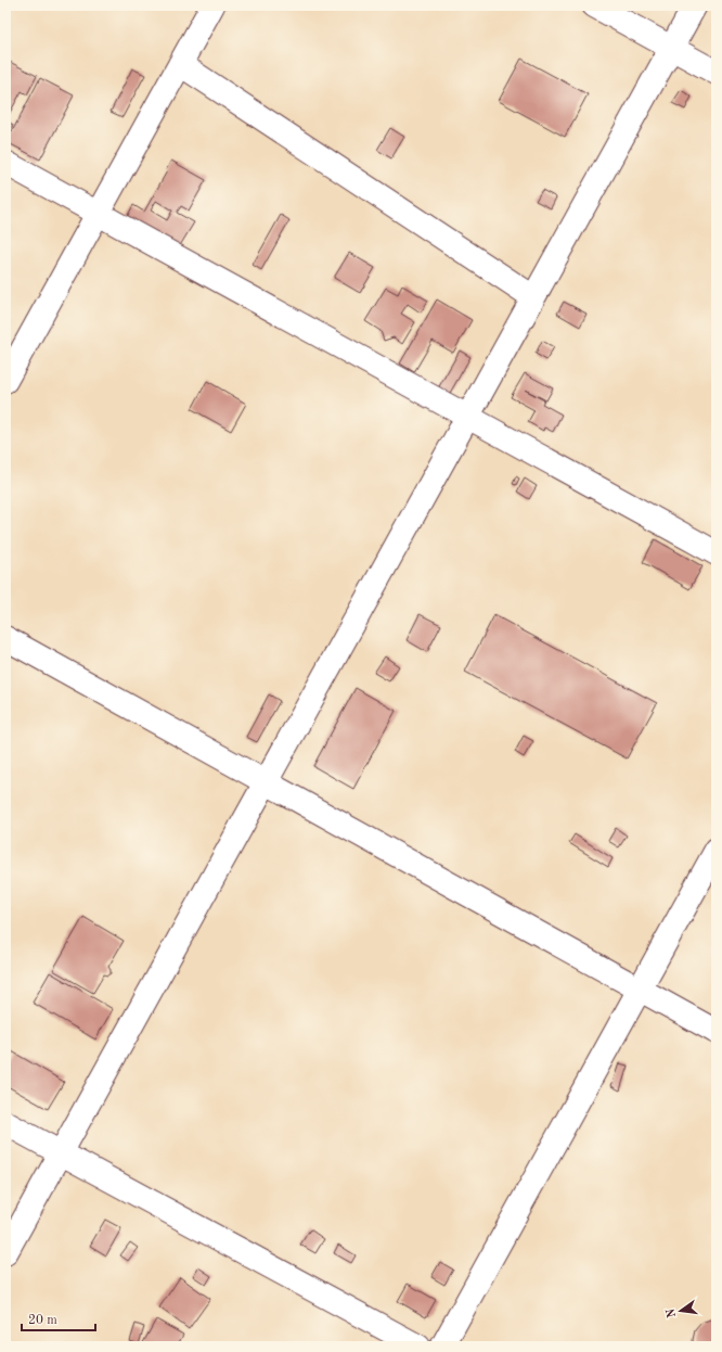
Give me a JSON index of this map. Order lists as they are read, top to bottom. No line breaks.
{"scale_bar":"20 m","north":"left"}
